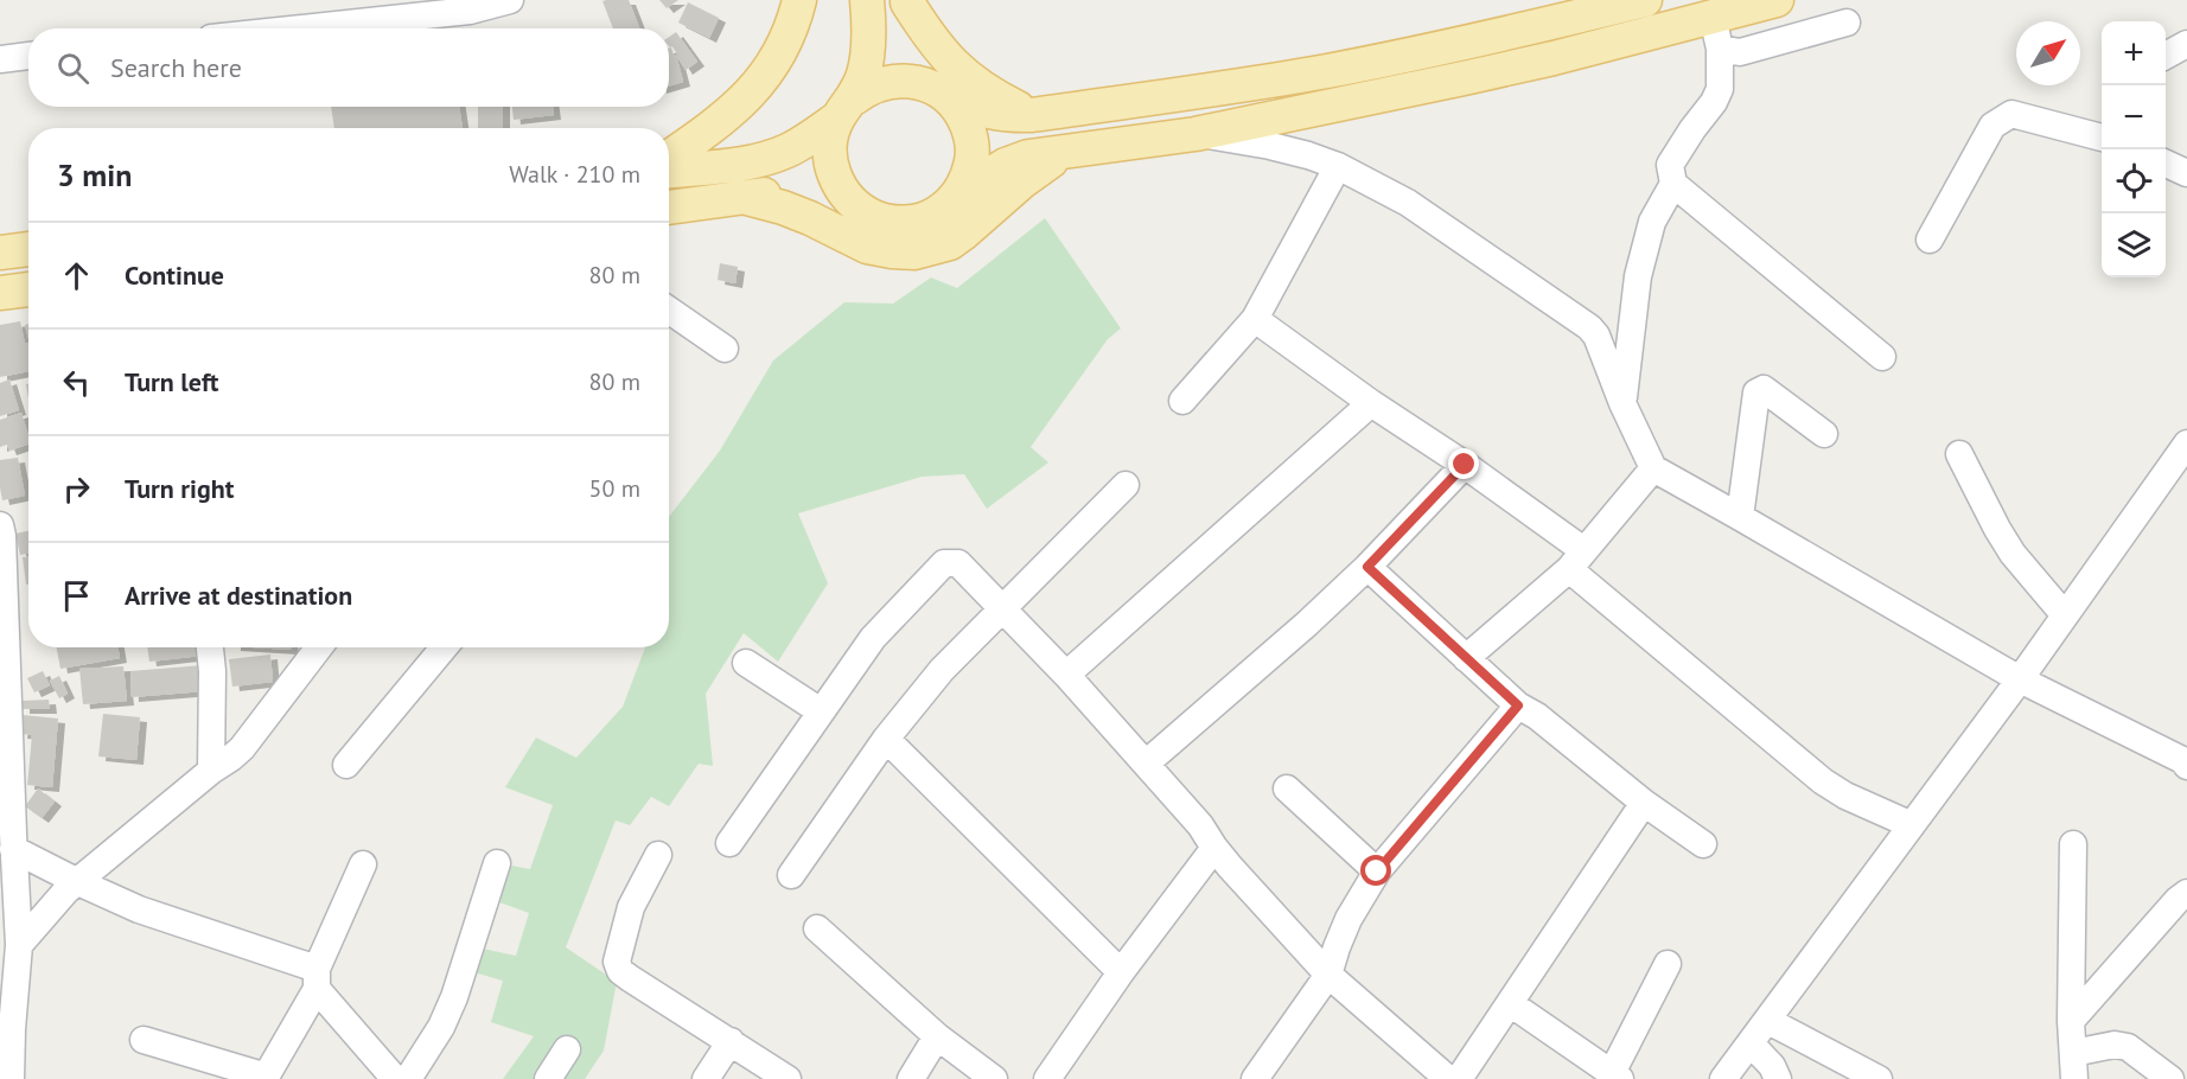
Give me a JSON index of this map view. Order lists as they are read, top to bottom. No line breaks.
{"north":"top right","page":{"map_buttons":["+","−"],"search":"Search here","heading":["3 min","Walk · 210 m"],"list":[["Continue","80 m"],["Turn left","80 m"],["Turn right","50 m"],"Arrive at destination"]}}
